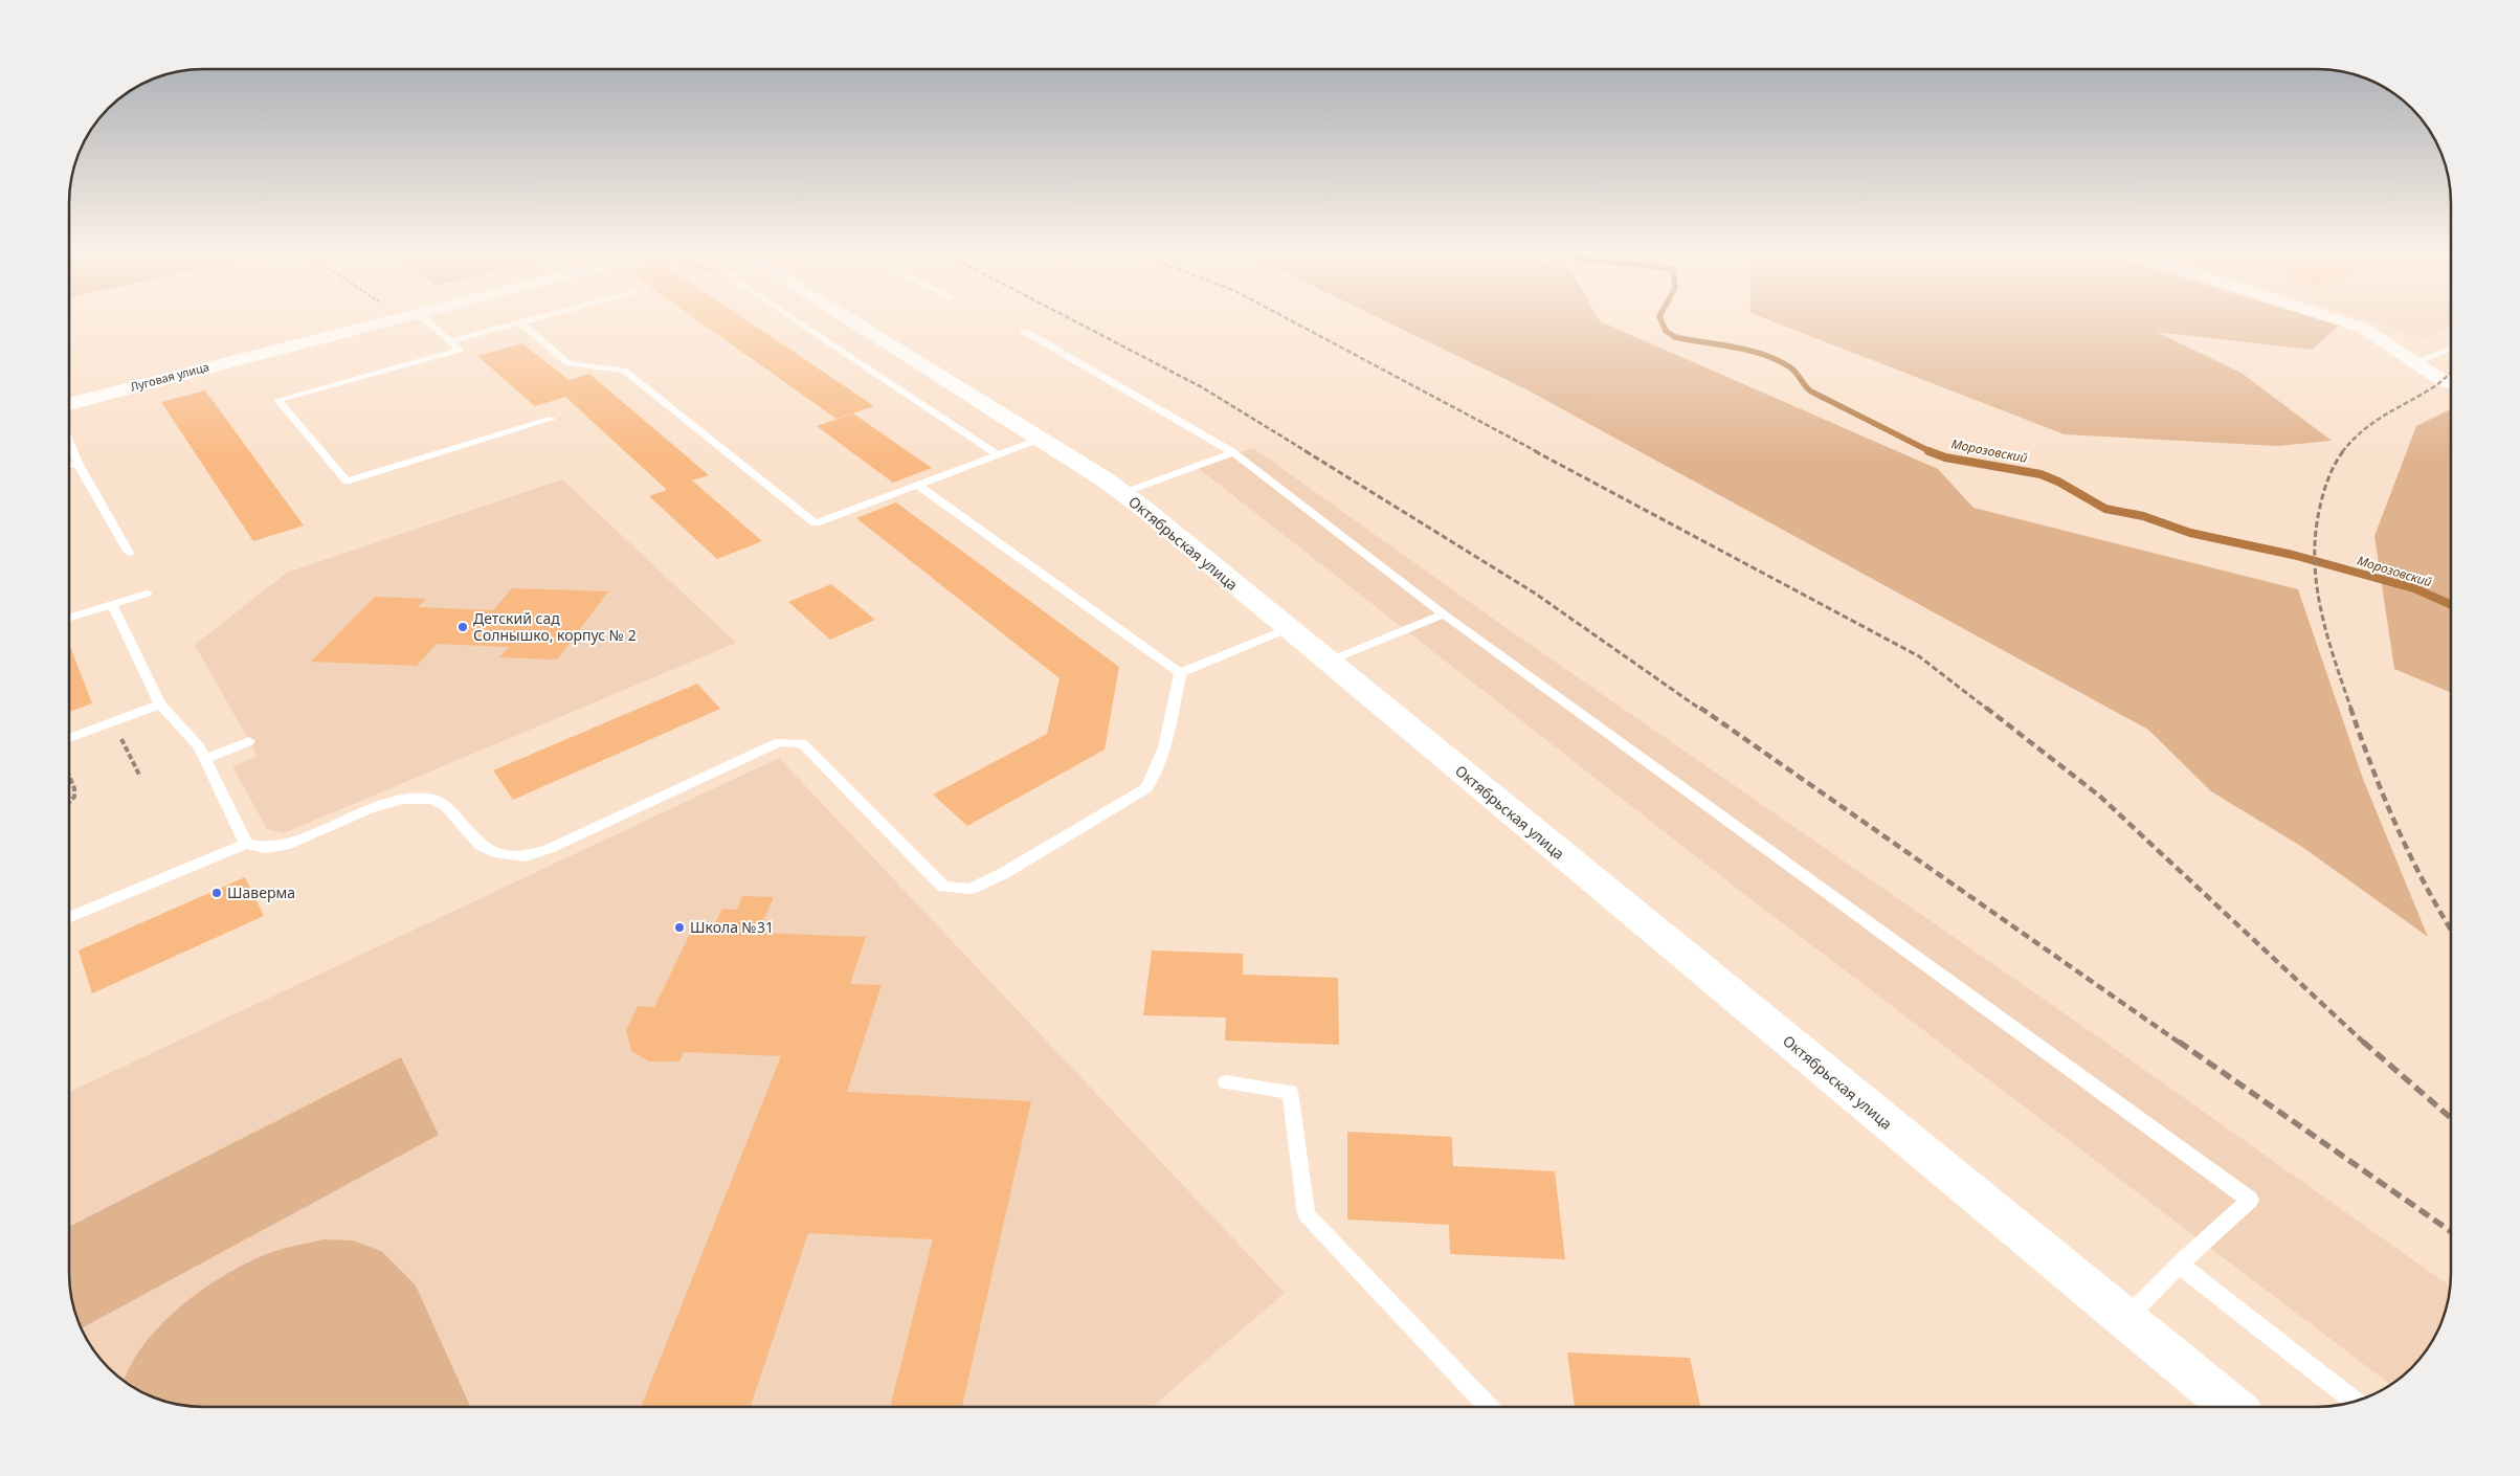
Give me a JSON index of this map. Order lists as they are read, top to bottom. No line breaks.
{"streets":{"main road":["Луговая улица","Октябрьская улица"]},"water":["Морозовский"],"places":["Детский сад Солнышко, корпус № 2","Шаверма","Школа №31"]}
